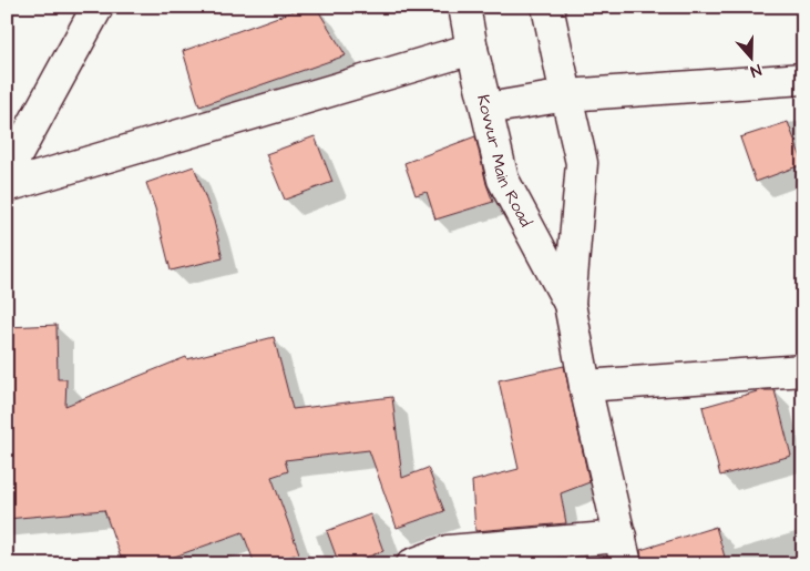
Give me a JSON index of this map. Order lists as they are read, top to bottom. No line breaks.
{"streets":{"street":["Kovvur Main Road"]},"north":"bottom"}
